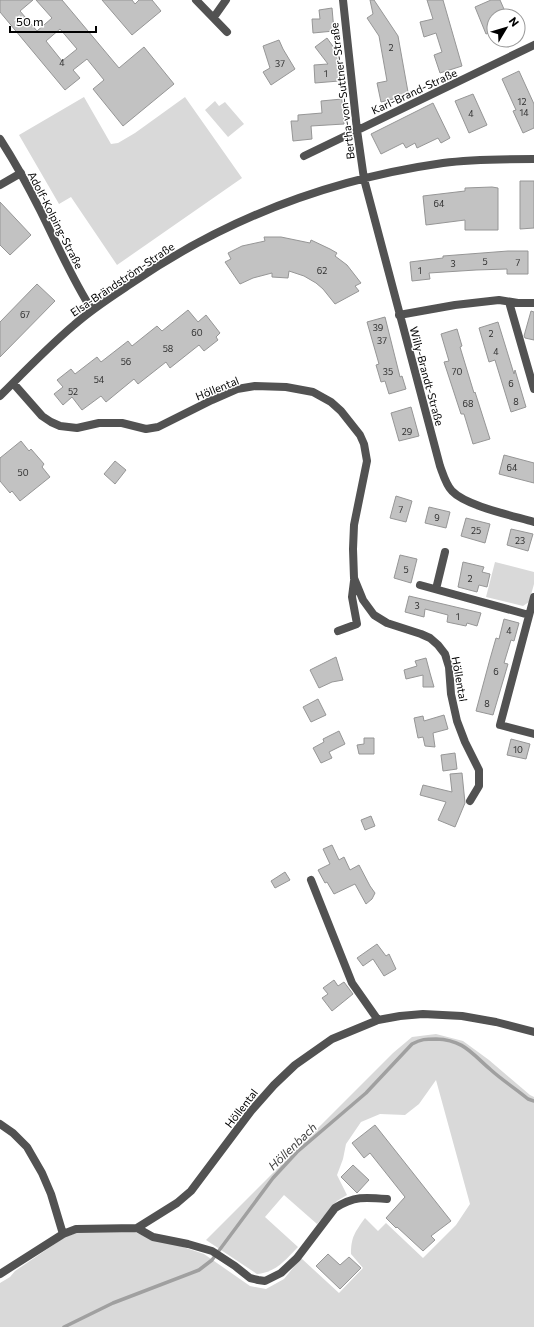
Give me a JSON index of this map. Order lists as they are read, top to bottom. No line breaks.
{"streets":{"street":["Bertha-von-Suttner-Straße","Karl-Brand-Straße","Adolf-Kolping-Straße","Elsa-Brändström-Straße","Willy-Brandt-Straße","Höllental"]},"crossings":[["Bertha-von-Suttner-Straße","Karl-Brand-Straße"],["Bertha-von-Suttner-Straße","Elsa-Brändström-Straße"],["Bertha-von-Suttner-Straße","Willy-Brandt-Straße"],["Adolf-Kolping-Straße","Elsa-Brändström-Straße"],["Elsa-Brändström-Straße","Willy-Brandt-Straße"],["Elsa-Brändström-Straße","Höllental"]],"water":["Höllenbach"],"house_numbers":["2","4","37","1","12","14","4","64","5","7","3","62","1","67","39","60","2","37","58","4","56","35","70","54","6","52","8","68","29","64","50","7","9","25","23","5","2","3","1","4","6","8","10"],"scale_bar":"50 m","north":"top right"}
